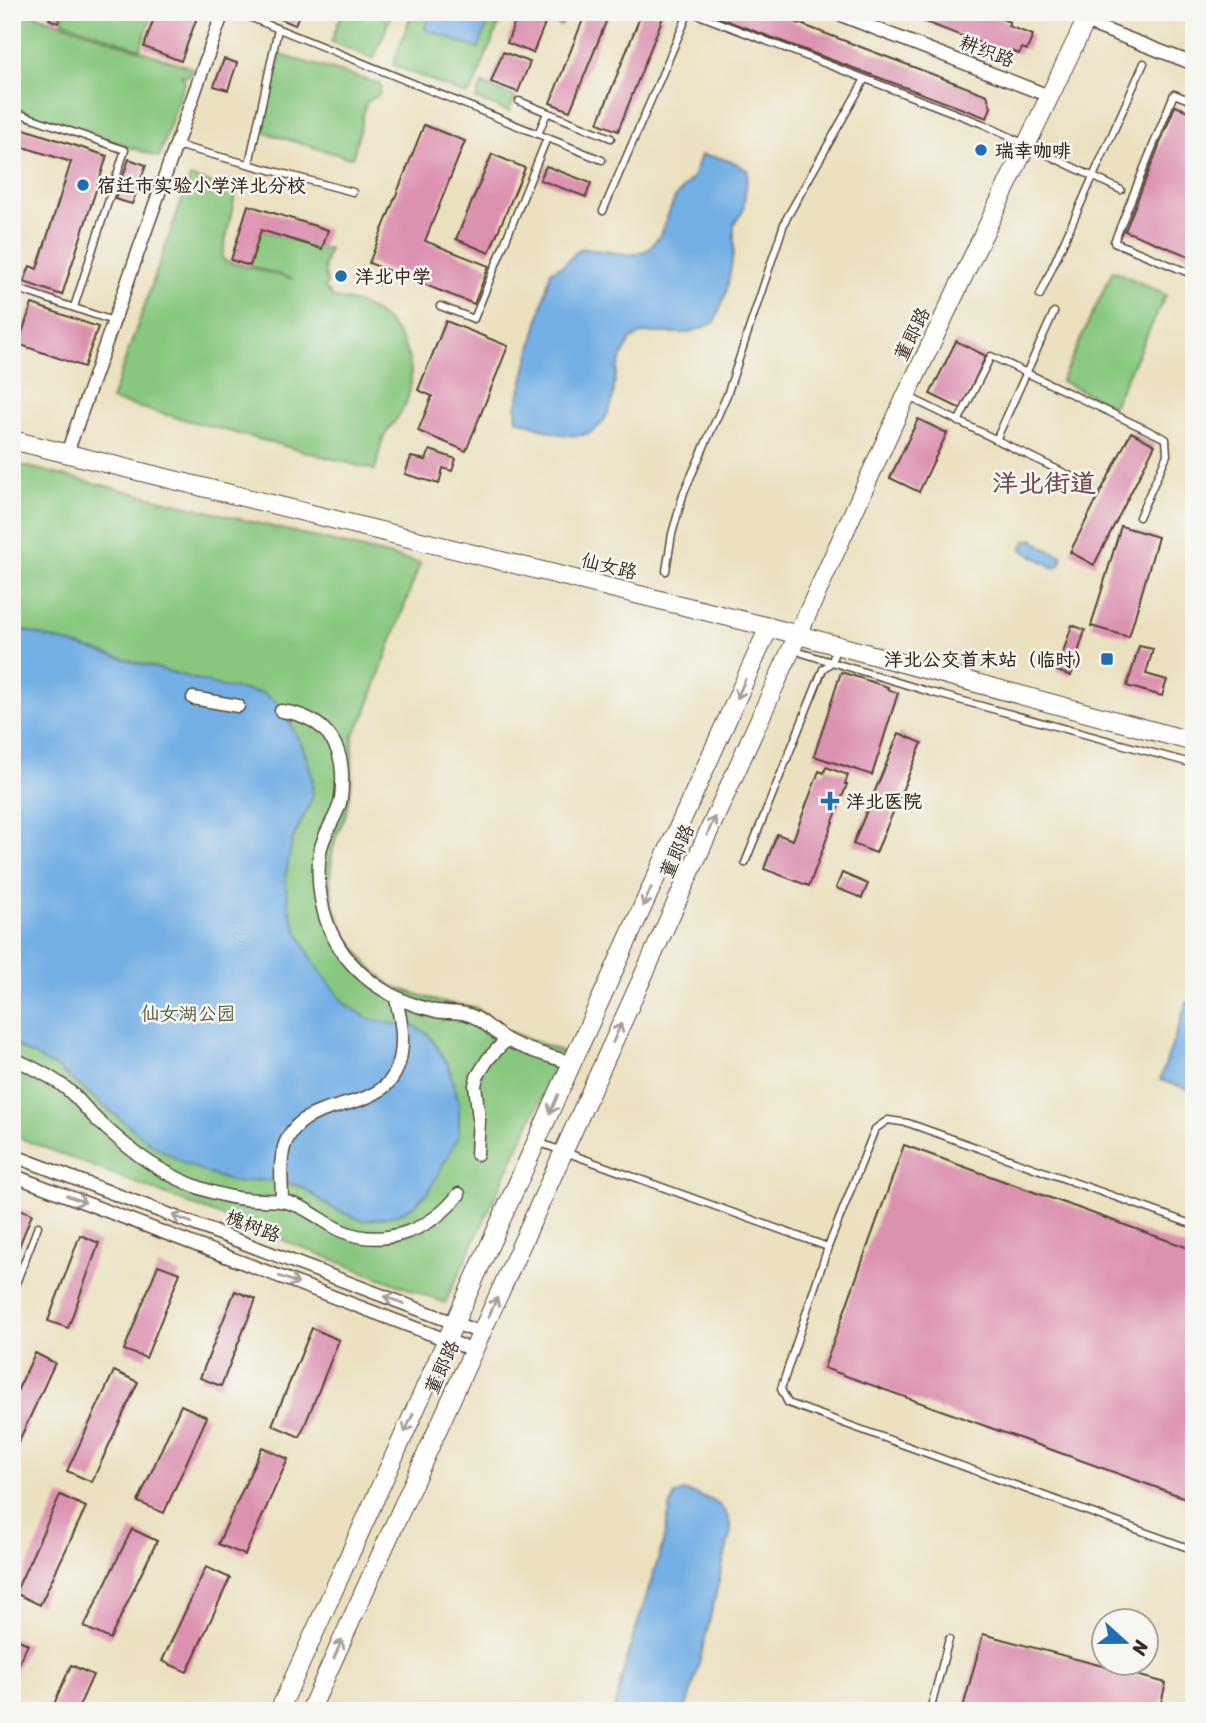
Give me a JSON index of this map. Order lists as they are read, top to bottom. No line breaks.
{"streets":{"street":["耕织路","董郎路","仙女路","槐树路"]},"crossings":[["耕织路","董郎路"],["董郎路","仙女路"],["董郎路","槐树路"]],"districts":["洋北街道"],"parks":["仙女湖公园"],"places":{"other":["瑞幸咖啡","宿迁市实验小学洋北分校","洋北中学"],"transit":["洋北公交首末站（临时）"],"health":["洋北医院"]},"north":"right"}
